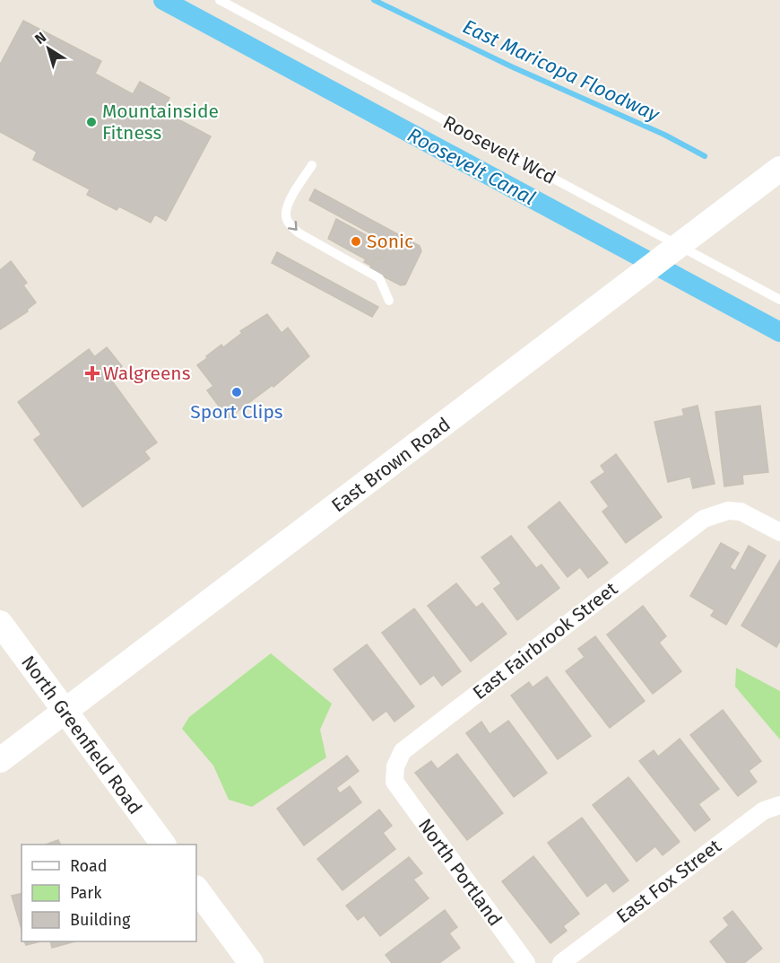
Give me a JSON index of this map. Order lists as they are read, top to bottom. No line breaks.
{"streets":{"main road":["East Brown Road","North Greenfield Road"],"street":["East Fairbrook Street","North Portland","East Fox Street"],"lane":["Roosevelt Wcd"]},"crossings":[["Roosevelt Wcd","East Brown Road"],["East Brown Road","North Greenfield Road"],["East Fairbrook Street","North Portland"]],"water":["East Maricopa Floodway","Roosevelt Canal"],"places":{"other":["Mountainside Fitness","Sonic","Sport Clips"],"health":["Walgreens"]},"legend":["Road","Park","Building"],"north":"top left"}
